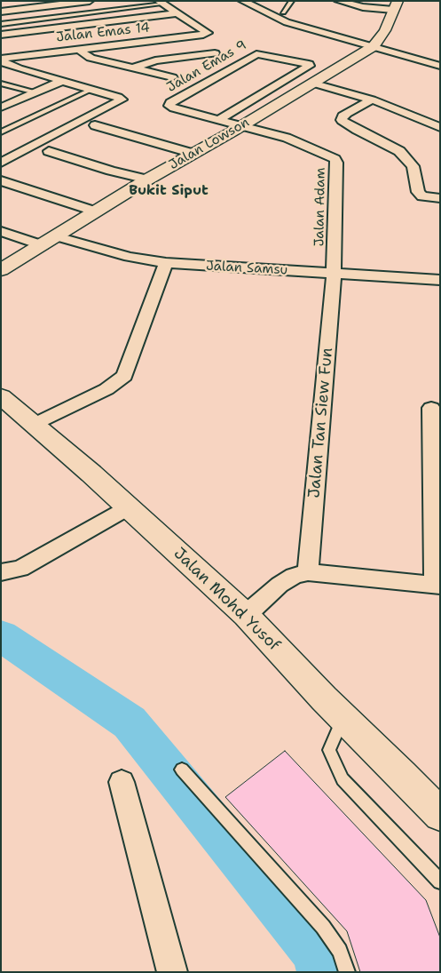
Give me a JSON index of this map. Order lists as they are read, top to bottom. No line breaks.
{"streets":{"street":["Jalan Emas 14","Jalan Emas 9","Jalan Lowson","Jalan Adam","Jalan Samsu","Jalan Tan Siew Fun","Jalan Mohd Yusof"]},"crossings":[["Jalan Emas 9","Jalan Lowson"],["Jalan Emas 9","Jalan Adam"],["Jalan Lowson","Jalan Adam"],["Jalan Lowson","Jalan Samsu"],["Jalan Adam","Jalan Samsu"],["Jalan Adam","Jalan Tan Siew Fun"],["Jalan Samsu","Jalan Tan Siew Fun"]],"districts":["Bukit Siput"]}
